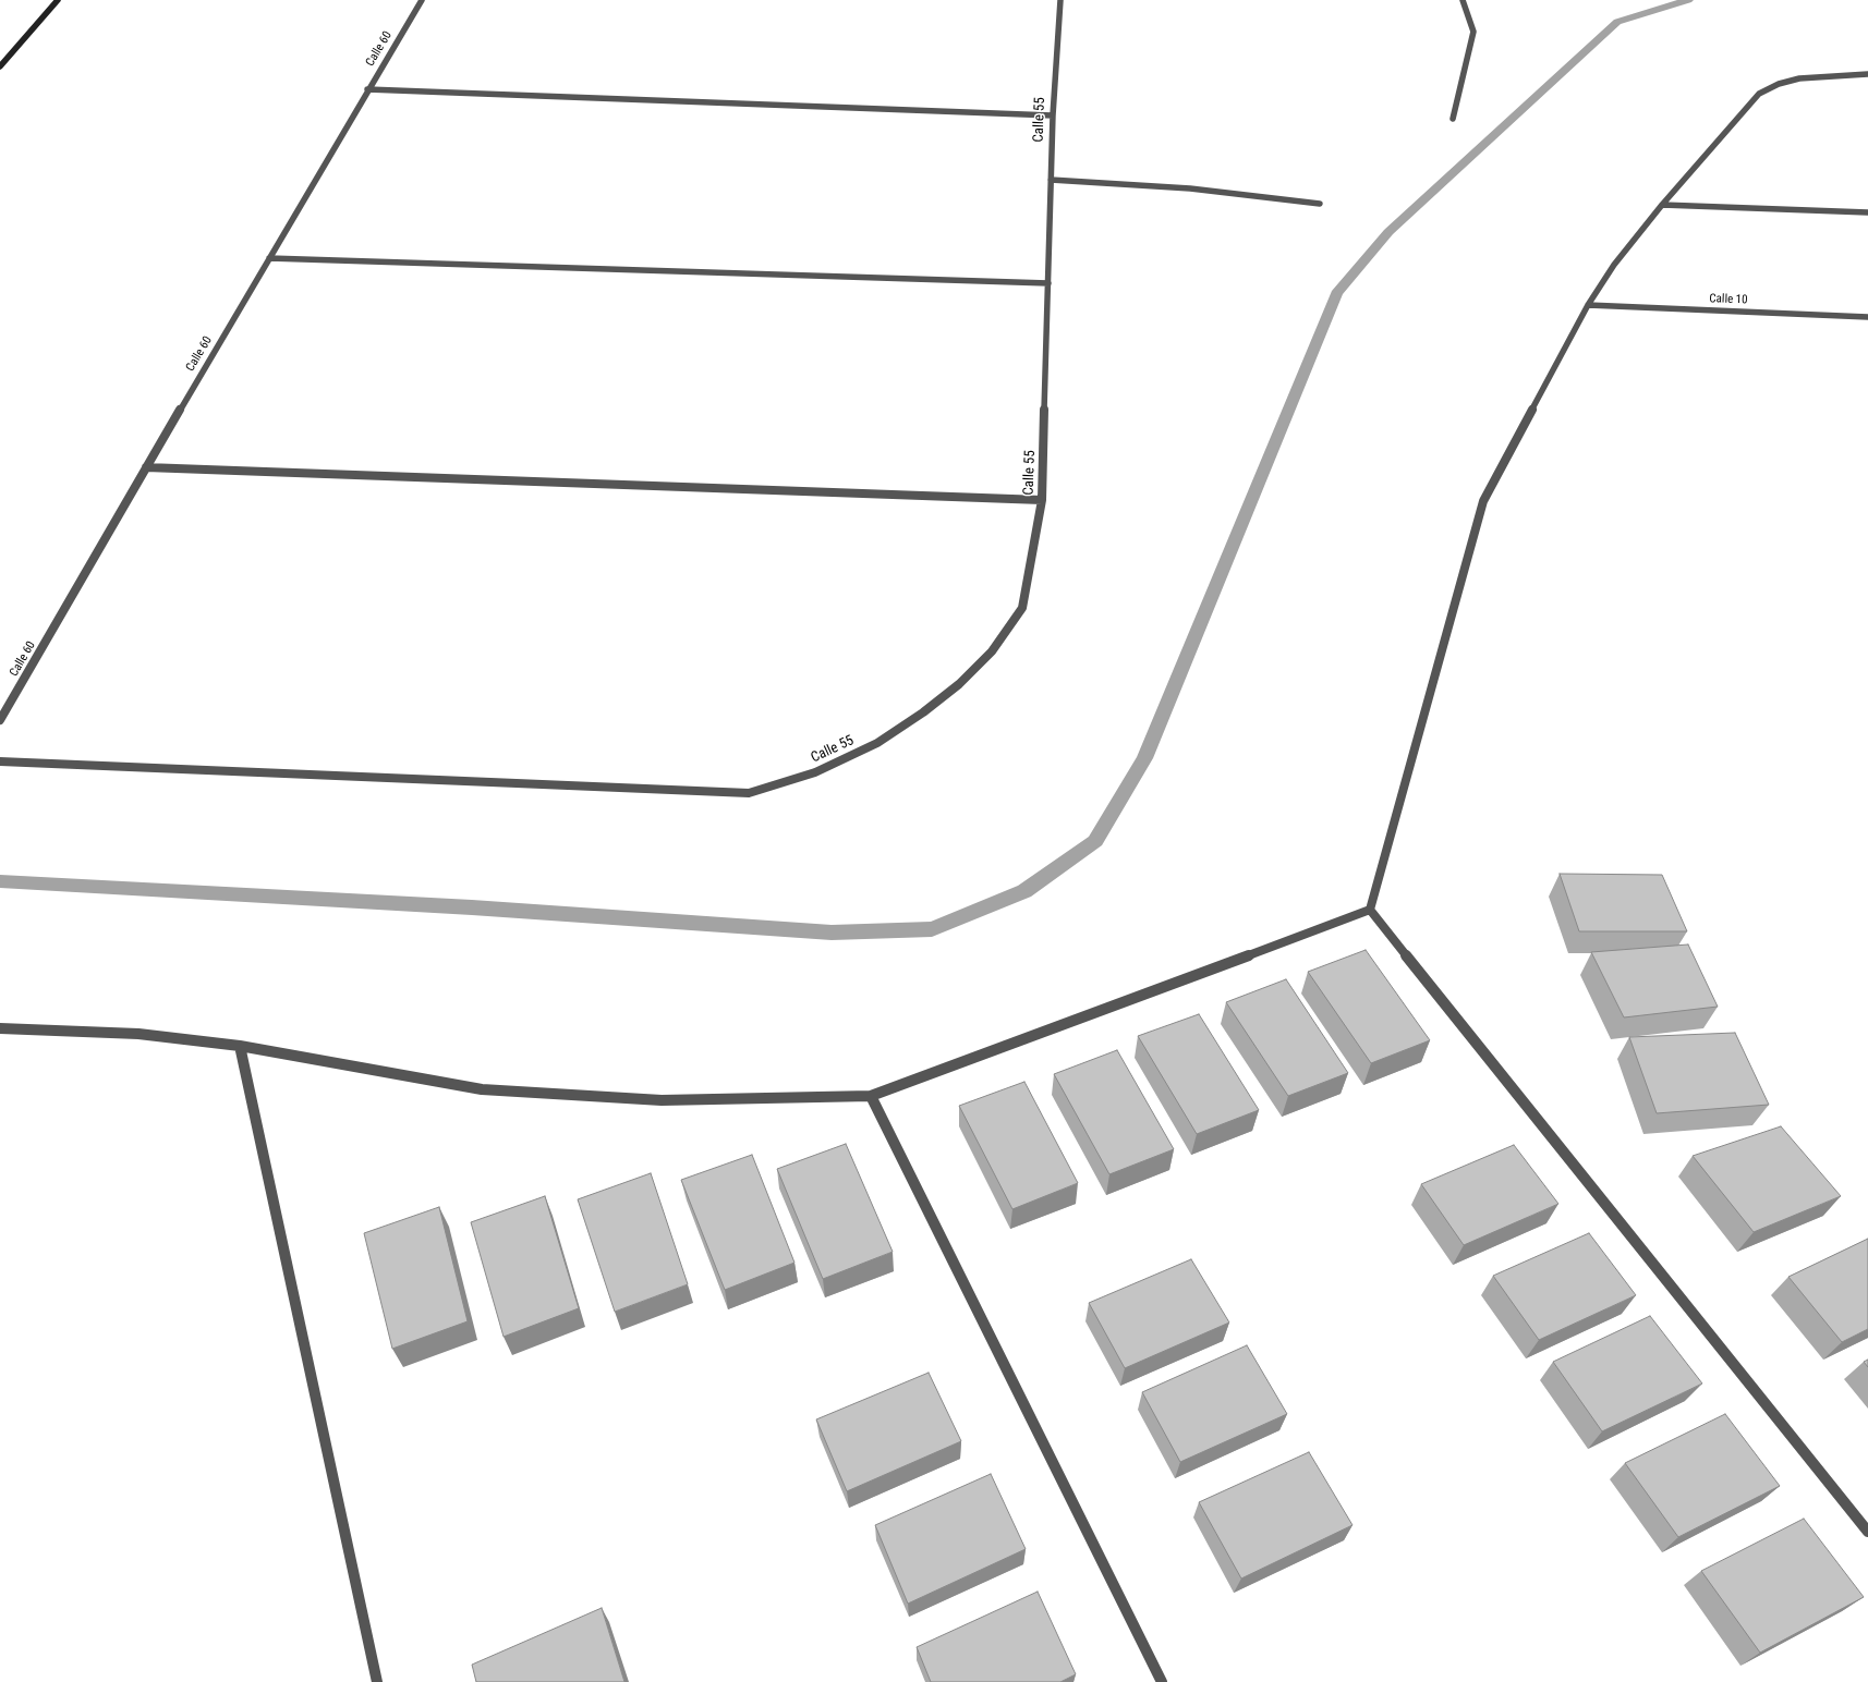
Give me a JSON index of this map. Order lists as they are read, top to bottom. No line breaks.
{"streets":{"street":["Calle 60","Calle 55","Calle 10"]}}
